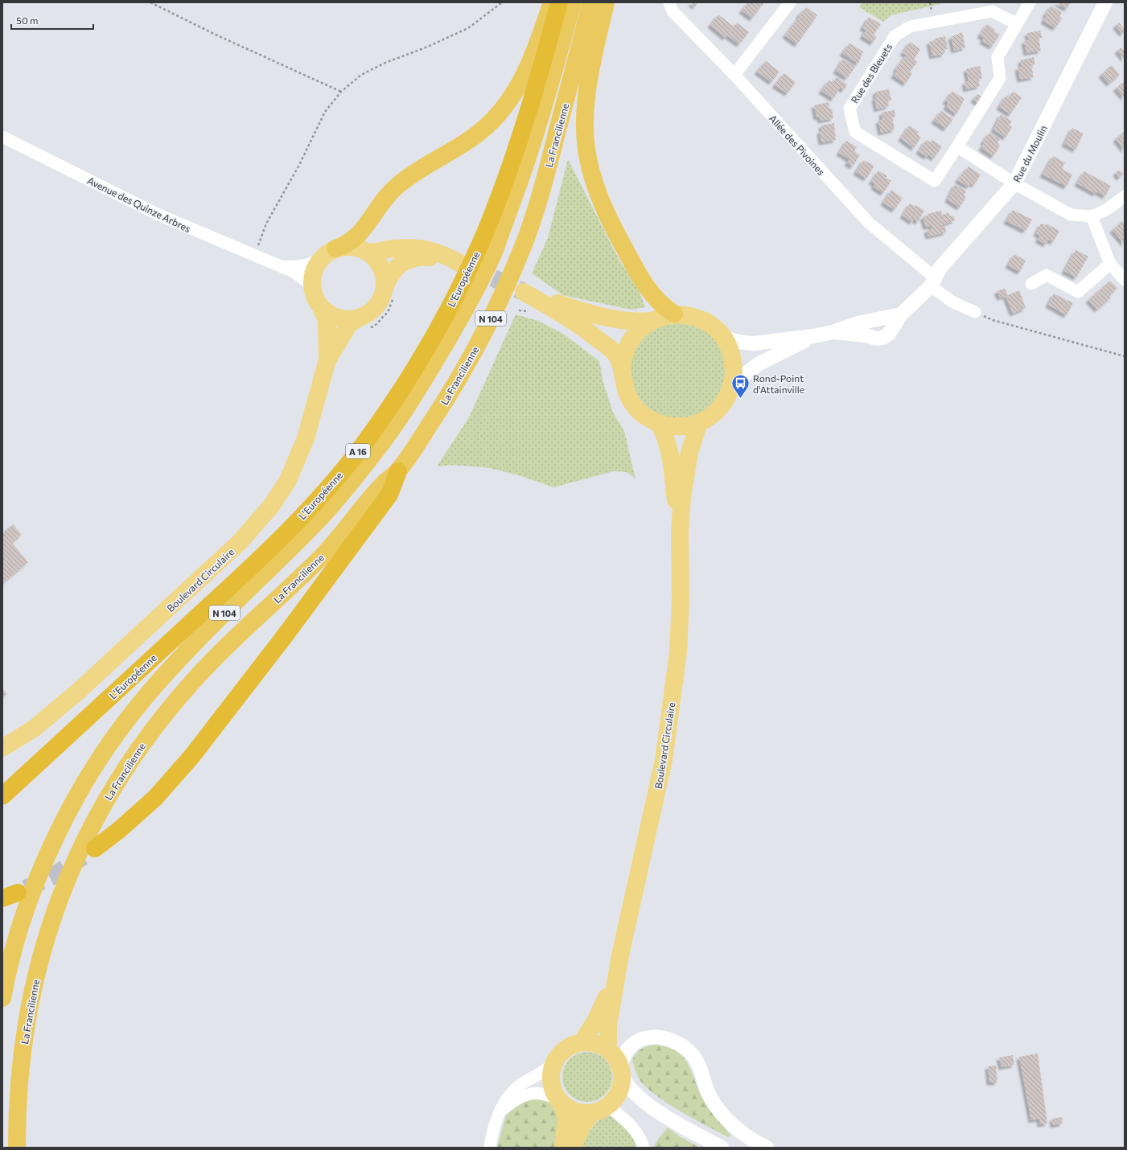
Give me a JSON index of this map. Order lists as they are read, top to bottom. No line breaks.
{"streets":{"highway":["La Francilienne","L'Européenne","N 104","A 16"],"main road":["Boulevard Circulaire"],"street":["Rue des Bleuets","Allée des Pivoines","Rue du Moulin","Avenue des Quinze Arbres"]},"crossings":[["Allée des Pivoines","Rue du Moulin"],["Rue du Moulin","Boulevard Circulaire"],["Avenue des Quinze Arbres","Boulevard Circulaire"]],"places":{"bus stop":["Rond-Point d'Attainville"]},"scale_bar":"50 m"}
